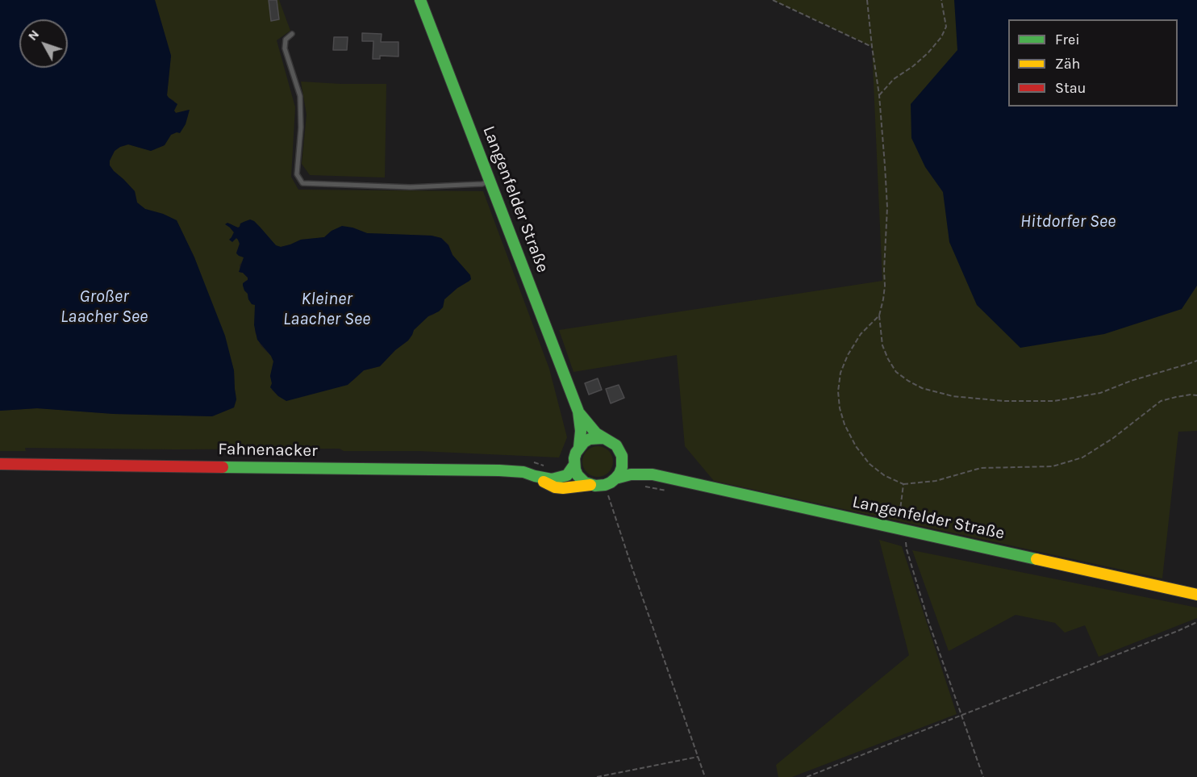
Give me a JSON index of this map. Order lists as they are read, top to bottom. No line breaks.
{"streets":{"street":["Langenfelder Straße","Fahnenacker"]},"crossings":[["Langenfelder Straße","Fahnenacker"]],"water":["Hitdorfer See","Großer Laacher See","Kleiner Laacher See"],"legend":["Frei","Zäh","Stau"],"north":"top left"}
